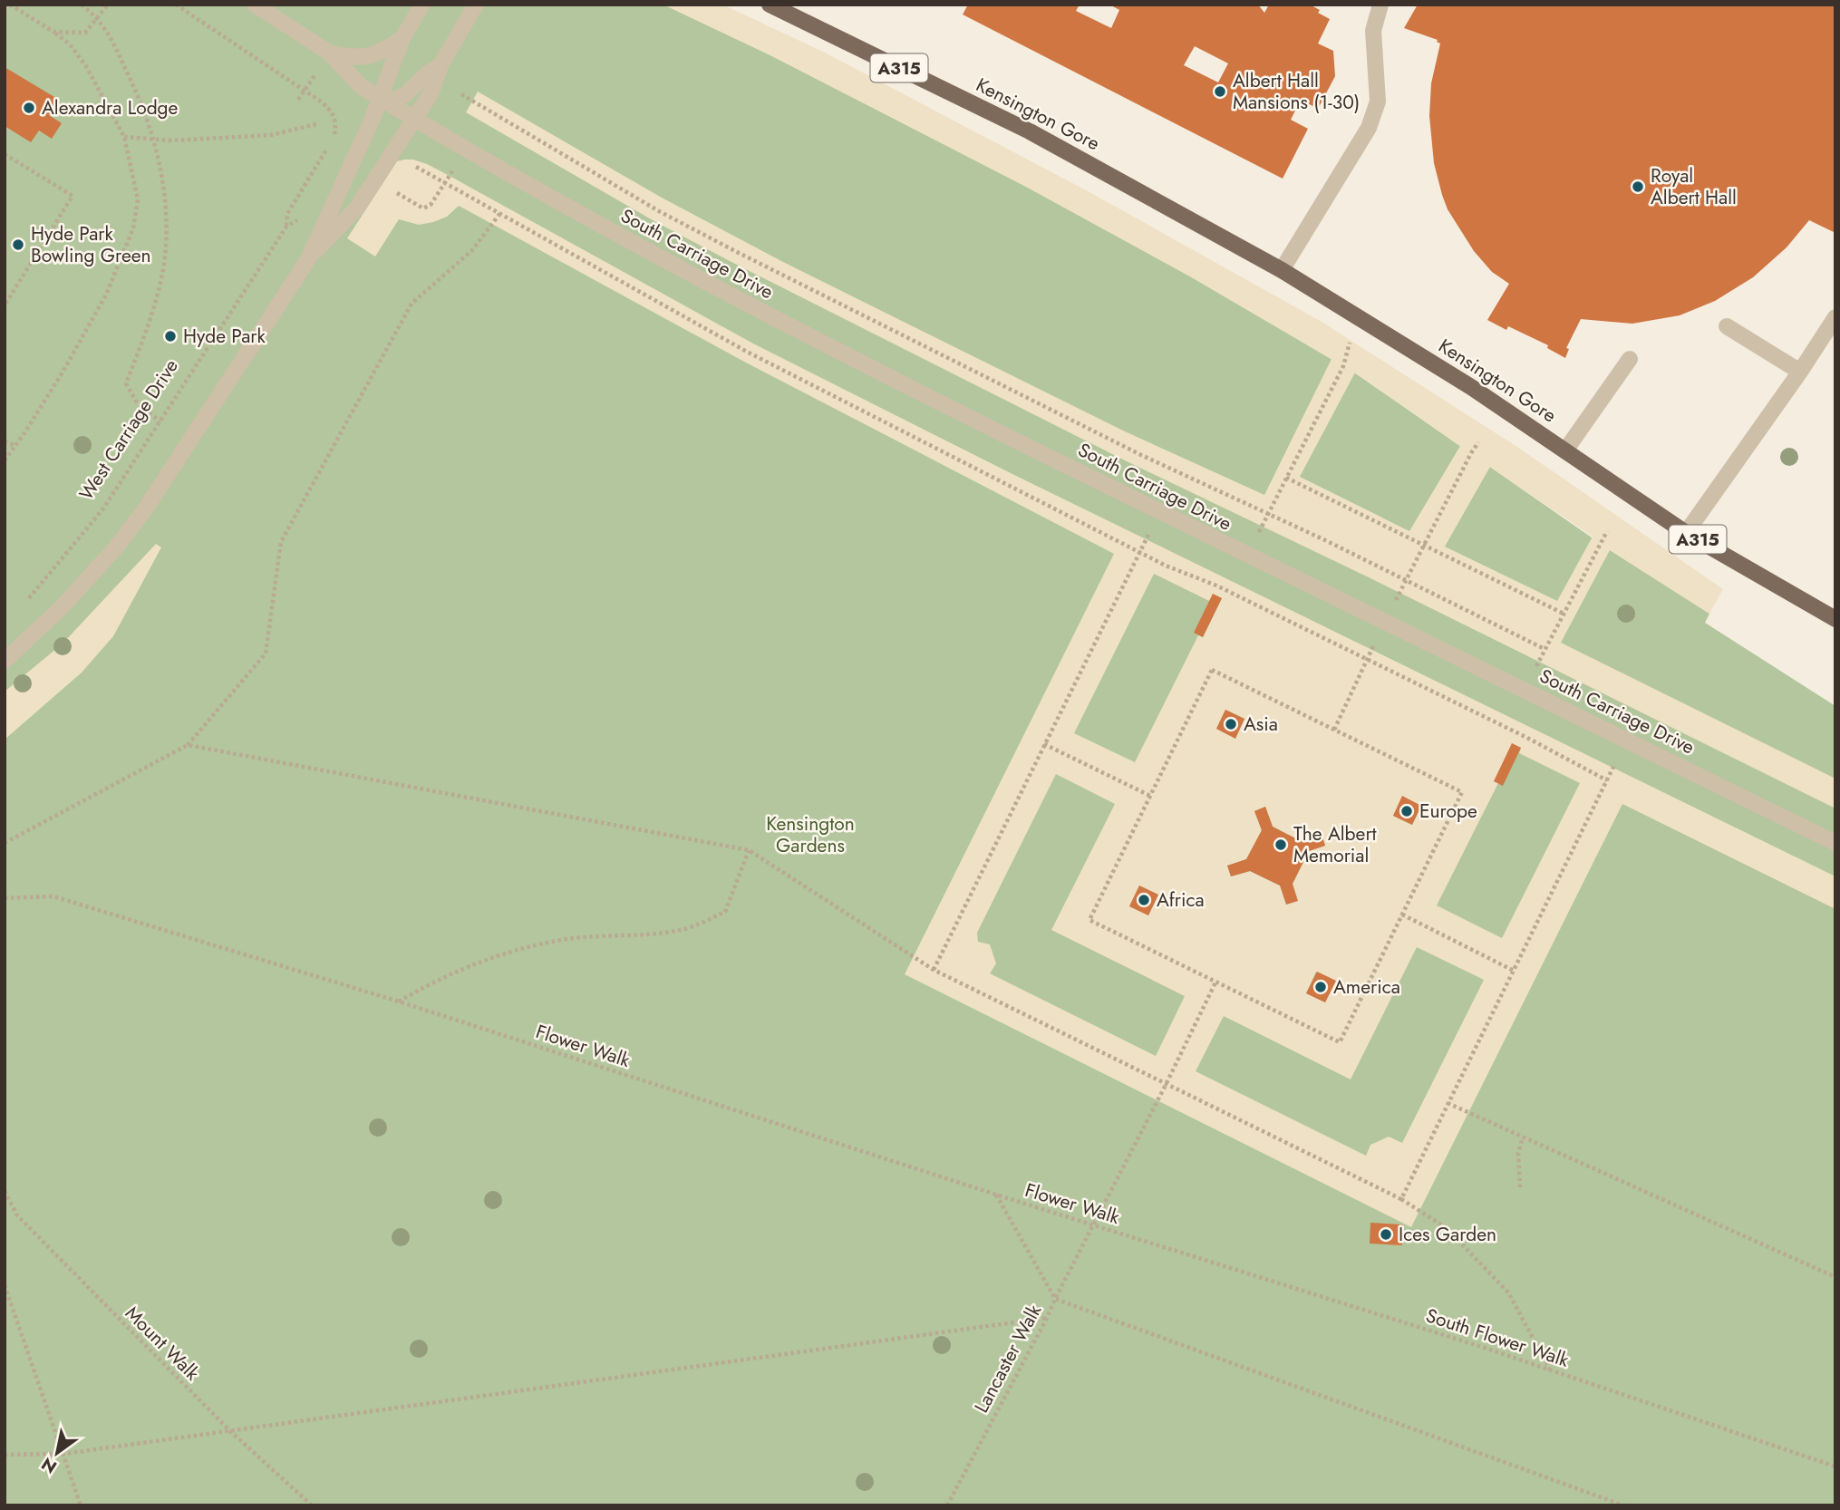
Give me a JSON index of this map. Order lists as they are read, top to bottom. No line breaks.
{"streets":{"main road":["A315","Kensington Gore"],"street":["South Carriage Drive"],"path":["West Carriage Drive","Flower Walk","South Flower Walk","Mount Walk","Lancaster Walk"]},"crossings":[["Flower Walk","South Flower Walk"],["Flower Walk","Lancaster Walk"]],"parks":["Kensington Gardens"],"places":["Albert Hall Mansions (1-30)","Alexandra Lodge","Royal Albert Hall","Hyde Park Bowling Green","Hyde Park","Asia","Europe","The Albert Memorial","Africa","America","Ices Garden"],"north":"bottom left"}
